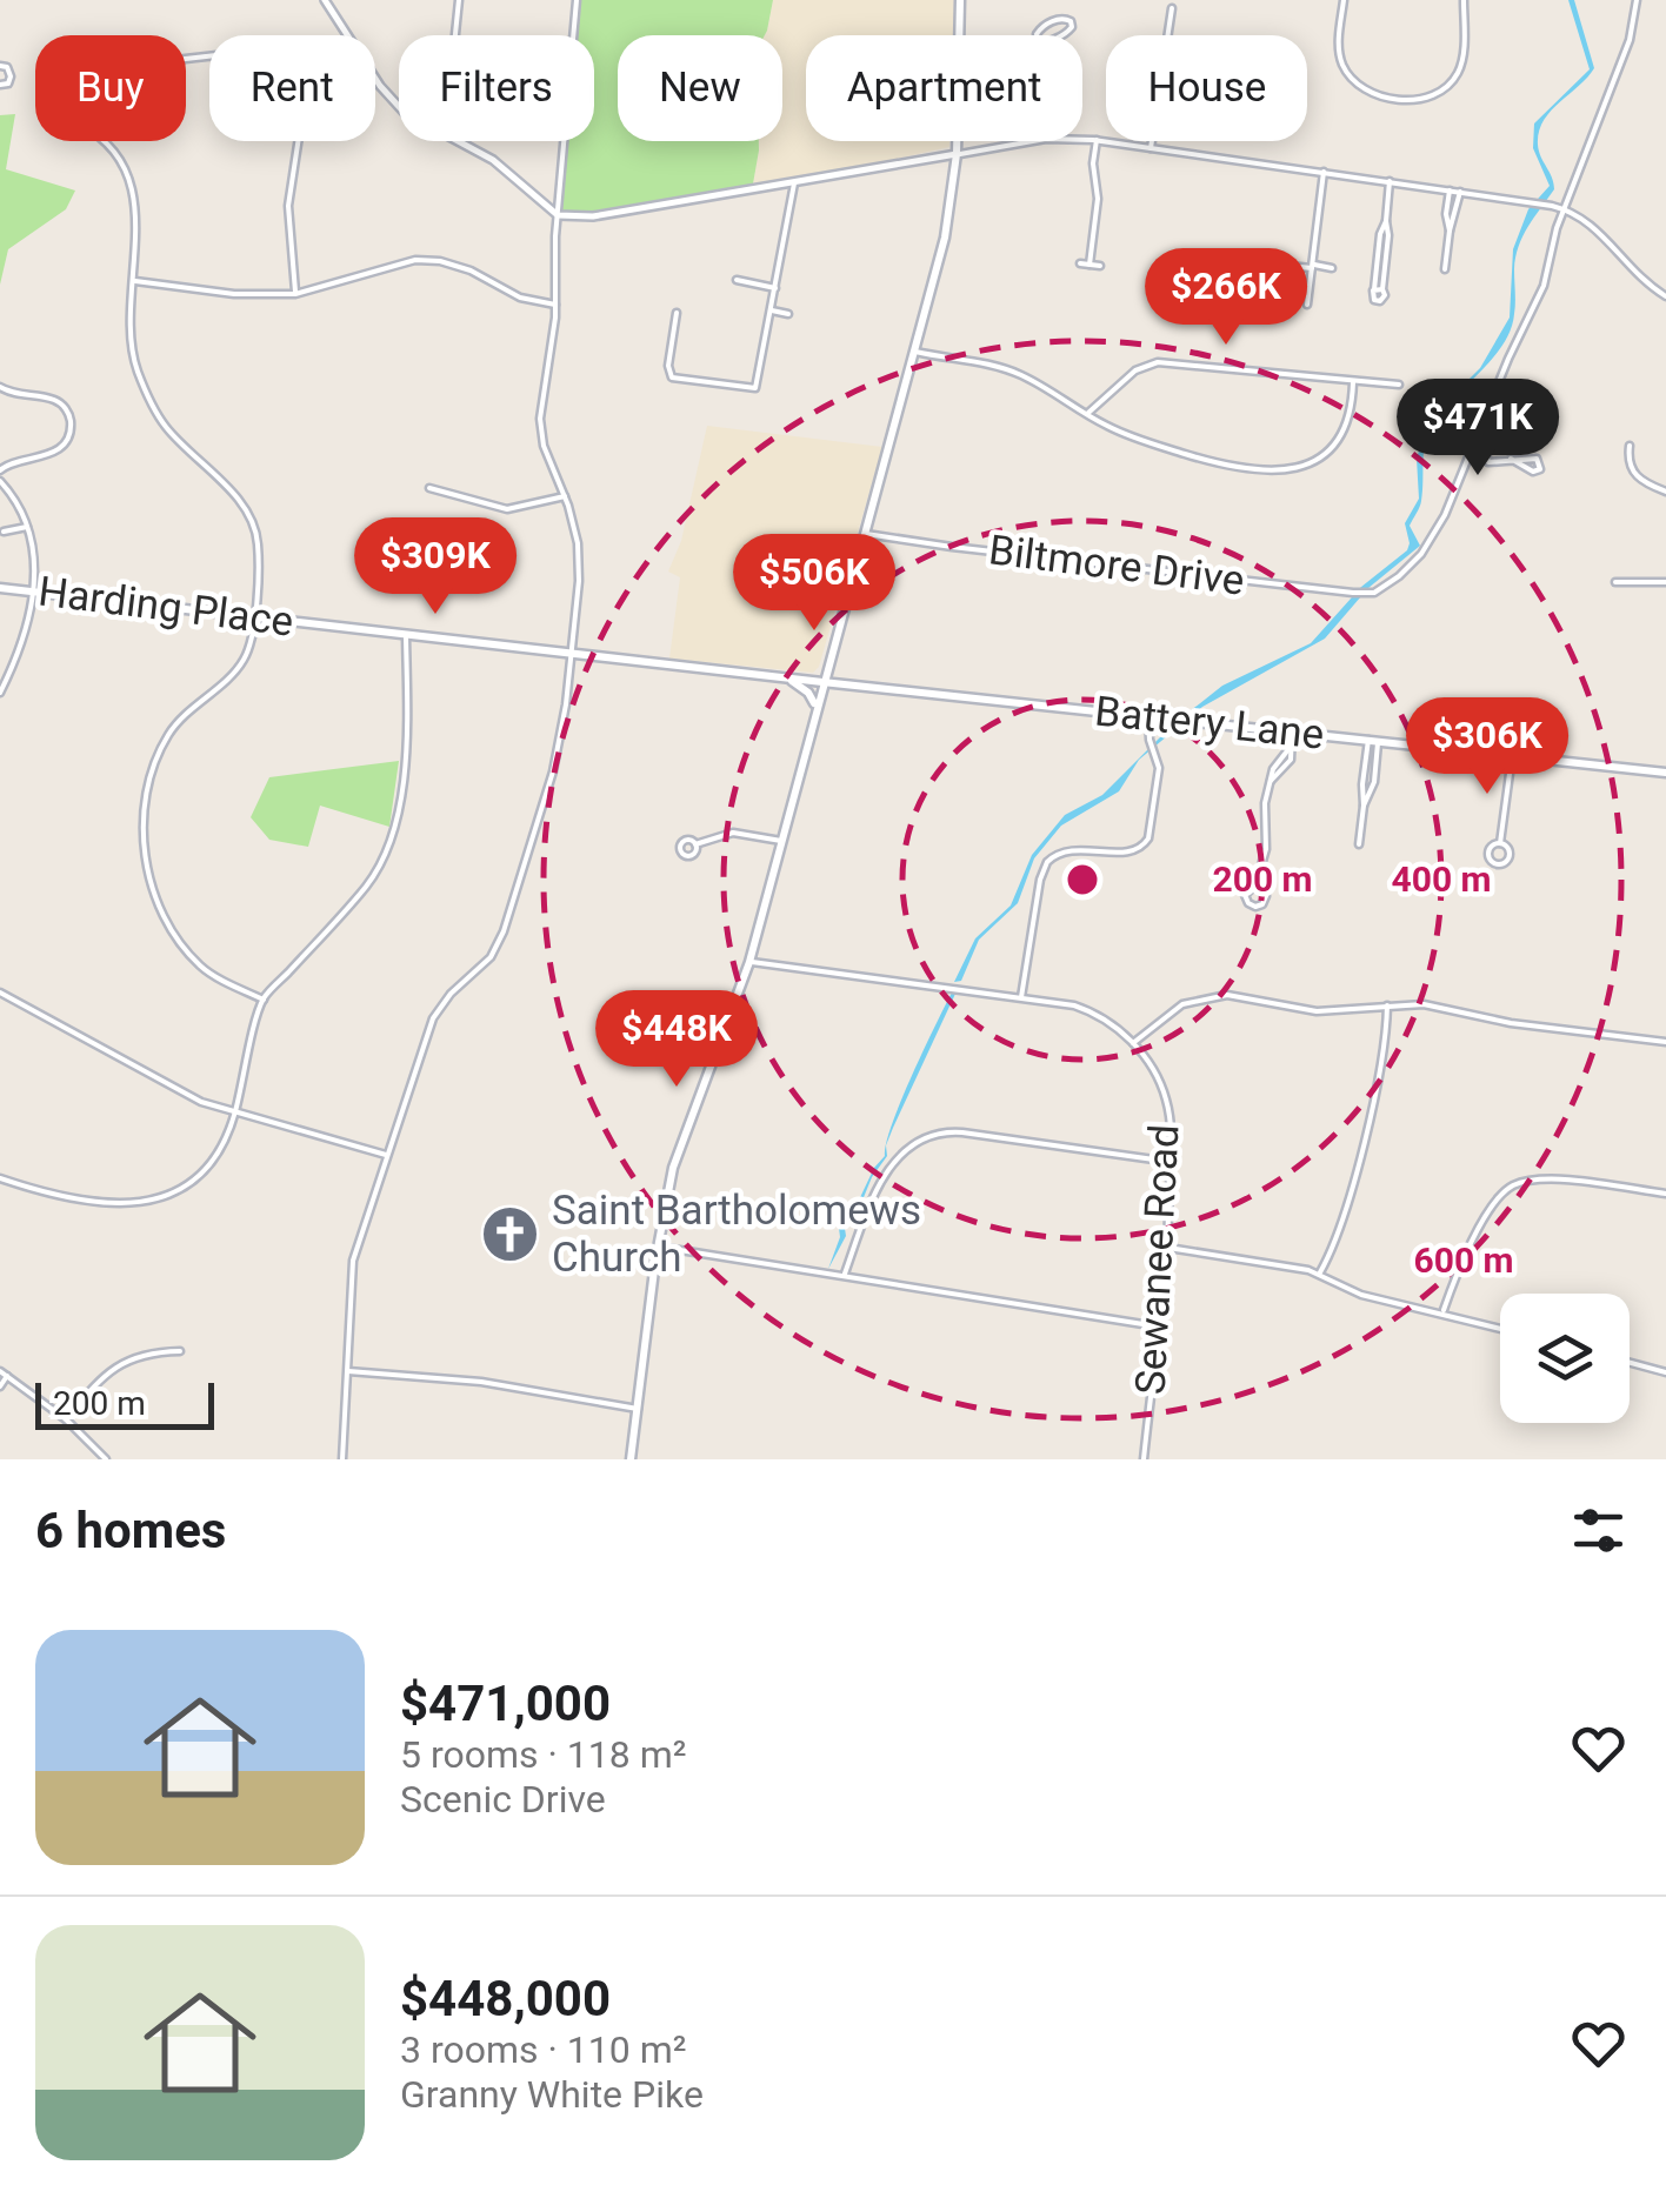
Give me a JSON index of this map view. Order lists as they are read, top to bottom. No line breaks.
{"streets":{"main road":["Harding Place","Battery Lane"],"street":["Biltmore Drive","Sewanee Road"]},"crossings":[["Harding Place","Battery Lane"]],"places":{"church":["Saint Bartholomews Church"]},"scale_bar":"200 m","page":{"chip":["Buy","Rent","Filters","New","Apartment","House"],"price":["$266K","$471K","$309K","$506K","$306K","$448K"],"scale":"200 m","heading":"6 homes","list":[{"name":"$471,000","note":"5 rooms · 118 m² · Scenic Drive"},{"name":"$448,000","note":"3 rooms · 110 m² · Granny White Pike"}]},"rings":["200 m","400 m","600 m"]}
